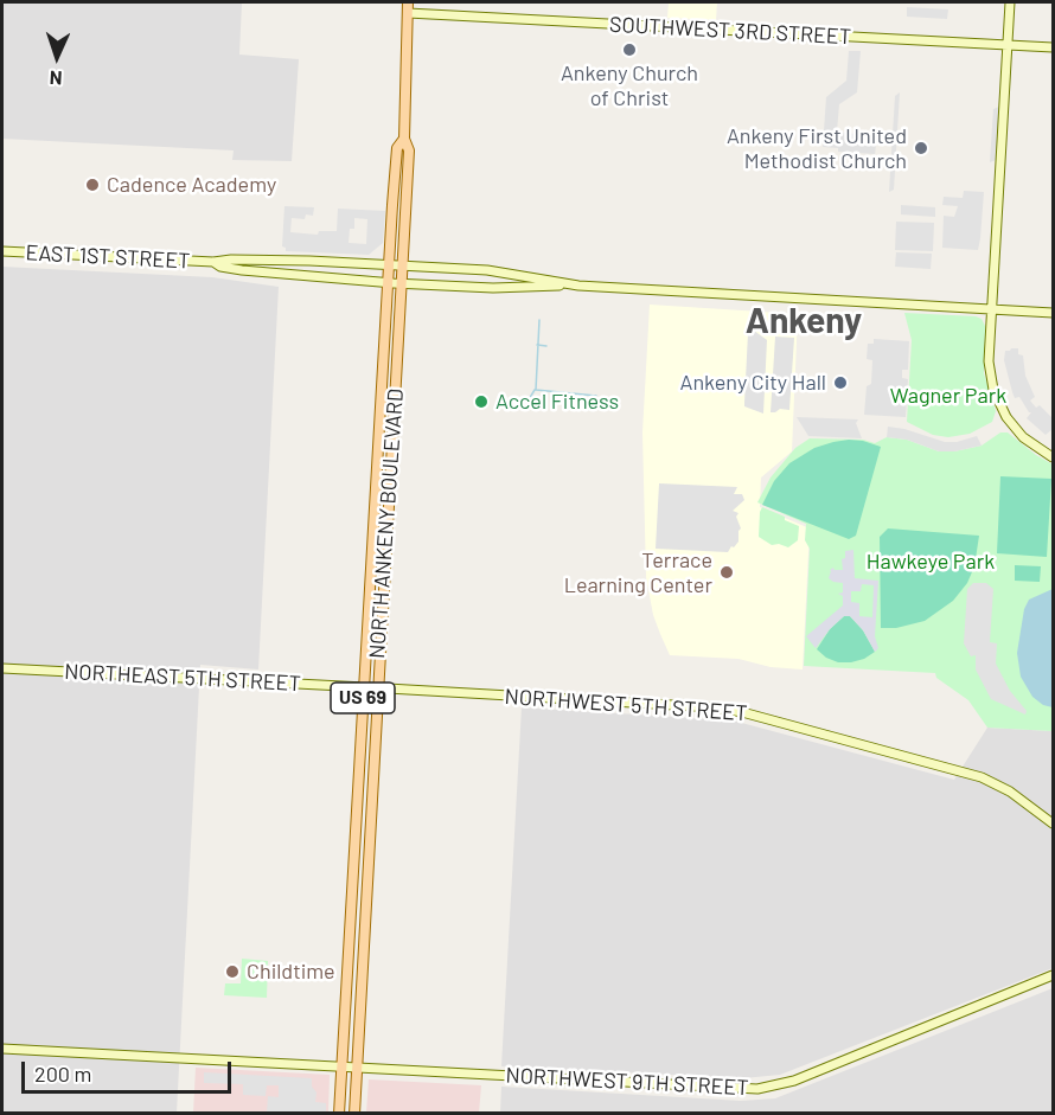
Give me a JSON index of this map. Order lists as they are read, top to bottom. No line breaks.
{"streets":{"main road":["NORTH ANKENY BOULEVARD","US 69"],"street":["SOUTHWEST 3RD STREET","EAST 1ST STREET","NORTHEAST 5TH STREET","NORTHWEST 5TH STREET","NORTHWEST 9TH STREET"]},"crossings":[["SOUTHWEST 3RD STREET","US 69"],["EAST 1ST STREET","NORTH ANKENY BOULEVARD"],["EAST 1ST STREET","US 69"],["NORTH ANKENY BOULEVARD","NORTHEAST 5TH STREET"],["NORTH ANKENY BOULEVARD","US 69"],["NORTH ANKENY BOULEVARD","NORTHWEST 5TH STREET"],["NORTH ANKENY BOULEVARD","NORTHWEST 9TH STREET"],["NORTHEAST 5TH STREET","NORTHWEST 5TH STREET"]],"districts":["Ankeny"],"parks":["Wagner Park","Hawkeye Park"],"places":["Ankeny Church of Christ","Ankeny First United Methodist Church","Cadence Academy","Ankeny City Hall","Accel Fitness","Terrace Learning Center","Childtime"],"scale_bar":"200 m","north":"bottom"}
